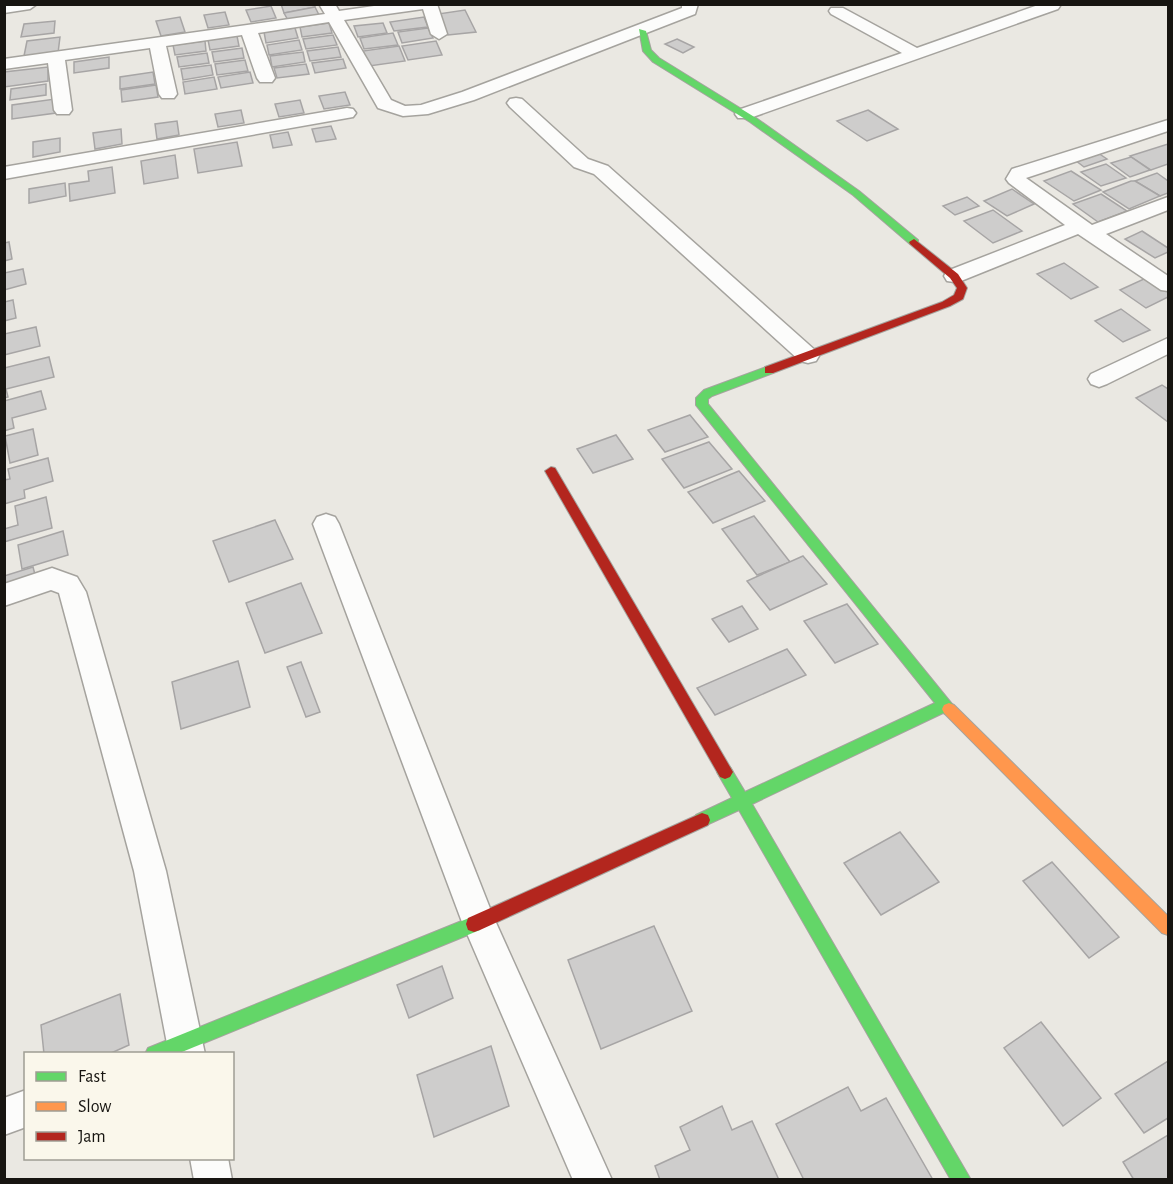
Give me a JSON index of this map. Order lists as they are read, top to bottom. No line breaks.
{"legend":["Fast","Slow","Jam"]}
